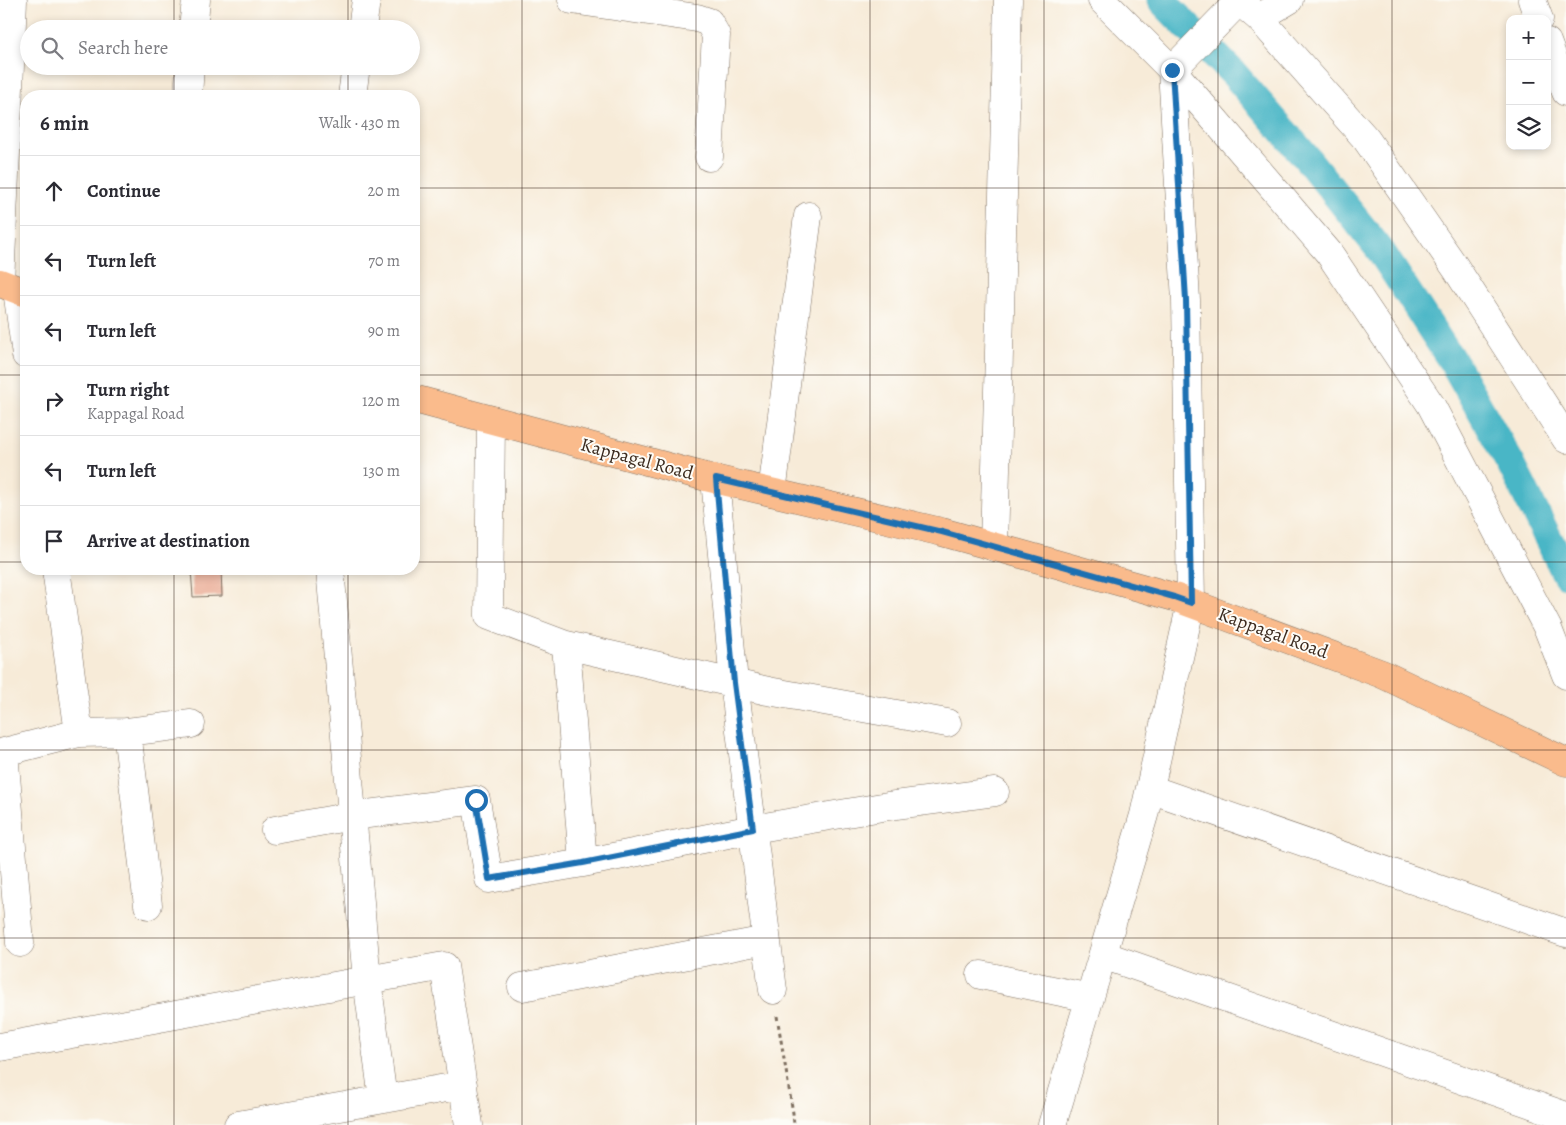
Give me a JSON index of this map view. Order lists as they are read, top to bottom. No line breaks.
{"streets":{"main road":["Kappagal Road"]},"page":{"map_buttons":["+","−"],"search":"Search here","heading":["6 min","Walk · 430 m"],"list":[["Continue","20 m"],["Turn left","70 m"],["Turn left","90 m"],["Turn right","Kappagal Road","120 m"],["Turn left","130 m"],"Arrive at destination"]}}
